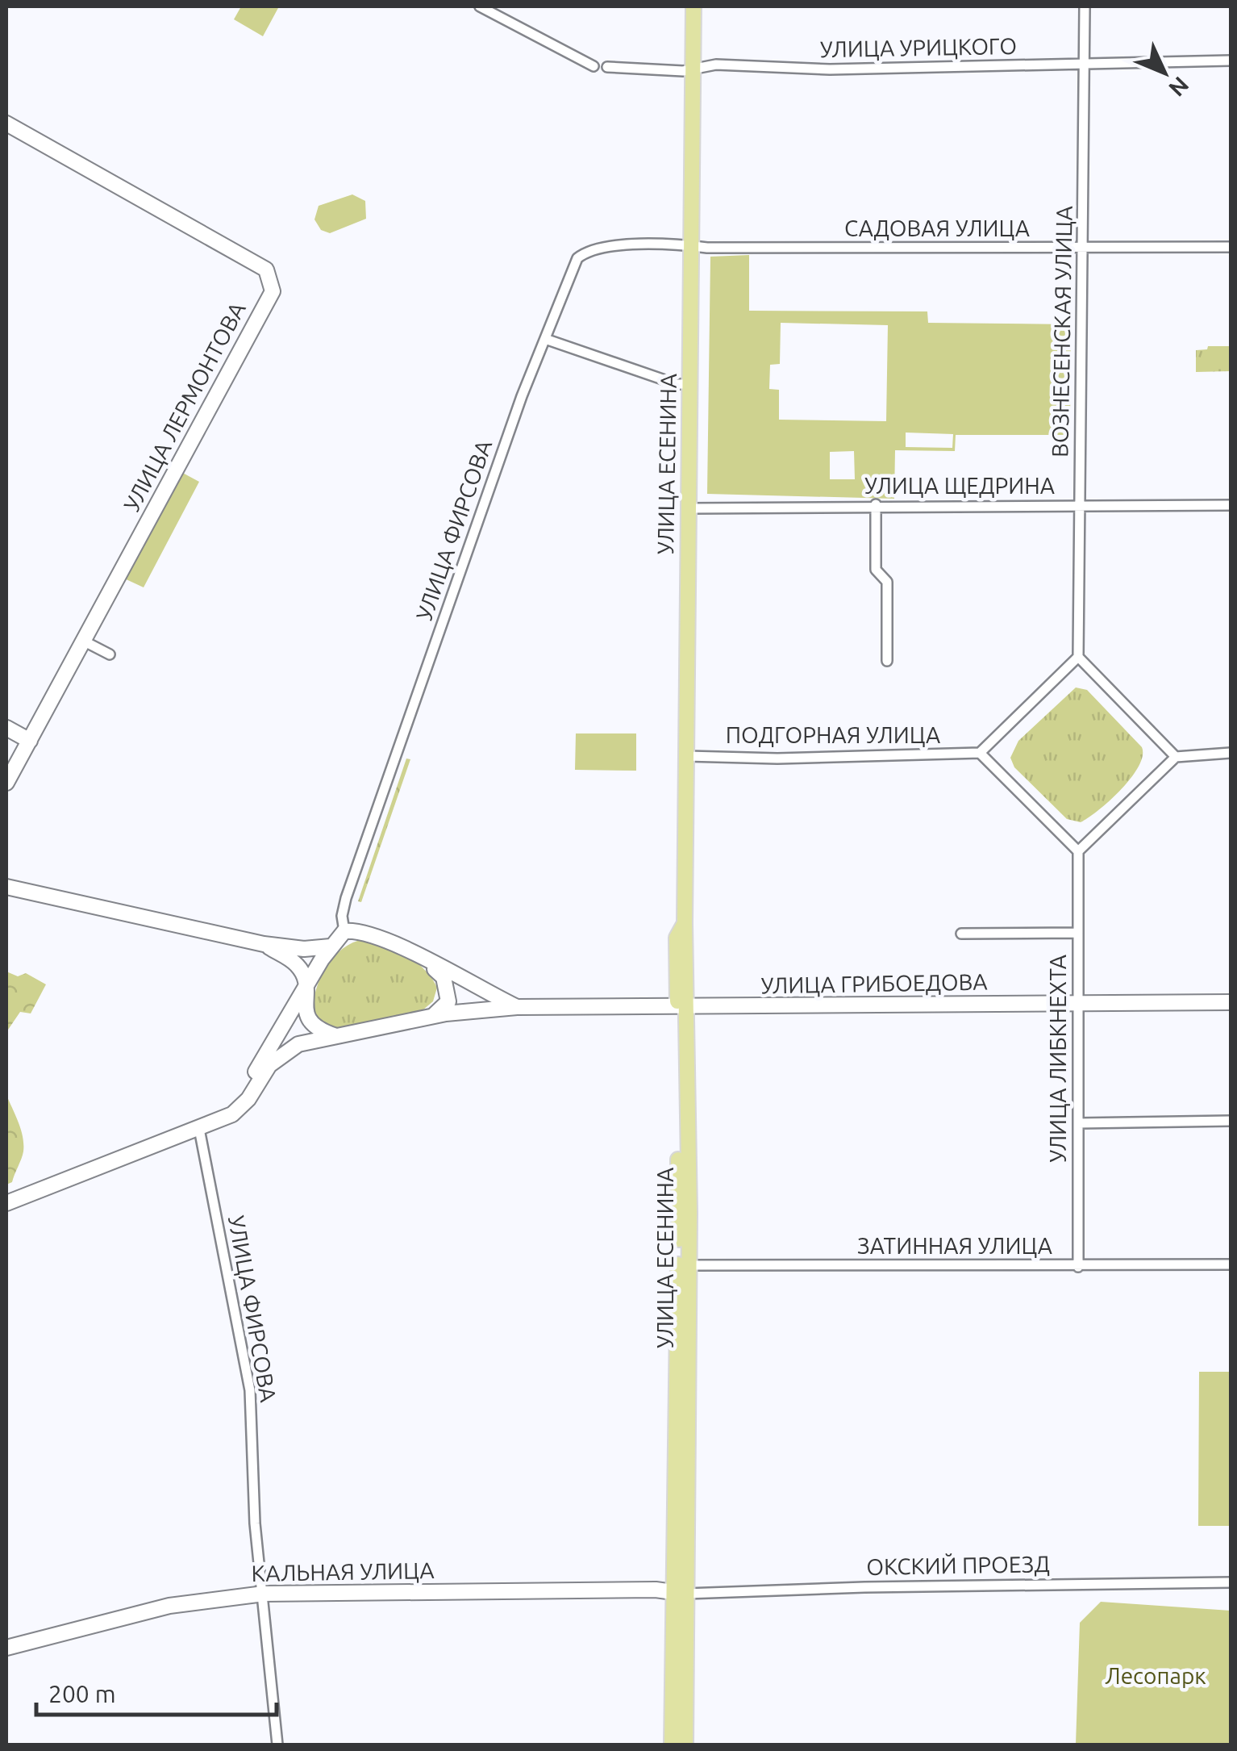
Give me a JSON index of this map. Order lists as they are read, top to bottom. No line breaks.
{"streets":{"main road":["УЛИЦА ЕСЕНИНА"],"street":["УЛИЦА УРИЦКОГО","САДОВАЯ УЛИЦА","ВОЗНЕСЕНСКАЯ УЛИЦА","УЛИЦА ЛЕРМОНТОВА","УЛИЦА ЩЕДРИНА","УЛИЦА ФИРСОВА","ПОДГОРНАЯ УЛИЦА","УЛИЦА ГРИБОЕДОВА","УЛИЦА ЛИБКНЕХТА","ЗАТИННАЯ УЛИЦА","ОКСКИЙ ПРОЕЗД","КАЛЬНАЯ УЛИЦА"]},"crossings":[["УЛИЦА УРИЦКОГО","ВОЗНЕСЕНСКАЯ УЛИЦА"],["УЛИЦА УРИЦКОГО","УЛИЦА ЕСЕНИНА"],["САДОВАЯ УЛИЦА","ВОЗНЕСЕНСКАЯ УЛИЦА"],["САДОВАЯ УЛИЦА","УЛИЦА ЕСЕНИНА"],["САДОВАЯ УЛИЦА","УЛИЦА ФИРСОВА"],["ВОЗНЕСЕНСКАЯ УЛИЦА","УЛИЦА ЩЕДРИНА"],["УЛИЦА ЕСЕНИНА","УЛИЦА ЩЕДРИНА"],["УЛИЦА ЕСЕНИНА","УЛИЦА ФИРСОВА"],["УЛИЦА ЕСЕНИНА","ПОДГОРНАЯ УЛИЦА"],["УЛИЦА ЕСЕНИНА","УЛИЦА ГРИБОЕДОВА"],["УЛИЦА ЕСЕНИНА","ЗАТИННАЯ УЛИЦА"],["УЛИЦА ЕСЕНИНА","ОКСКИЙ ПРОЕЗД"],["УЛИЦА ЕСЕНИНА","КАЛЬНАЯ УЛИЦА"],["УЛИЦА ФИРСОВА","УЛИЦА ГРИБОЕДОВА"],["УЛИЦА ФИРСОВА","КАЛЬНАЯ УЛИЦА"],["УЛИЦА ГРИБОЕДОВА","УЛИЦА ЛИБКНЕХТА"],["УЛИЦА ЛИБКНЕХТА","ЗАТИННАЯ УЛИЦА"],["ОКСКИЙ ПРОЕЗД","КАЛЬНАЯ УЛИЦА"]],"parks":["Лесопарк"],"scale_bar":"200 m","north":"bottom right"}
